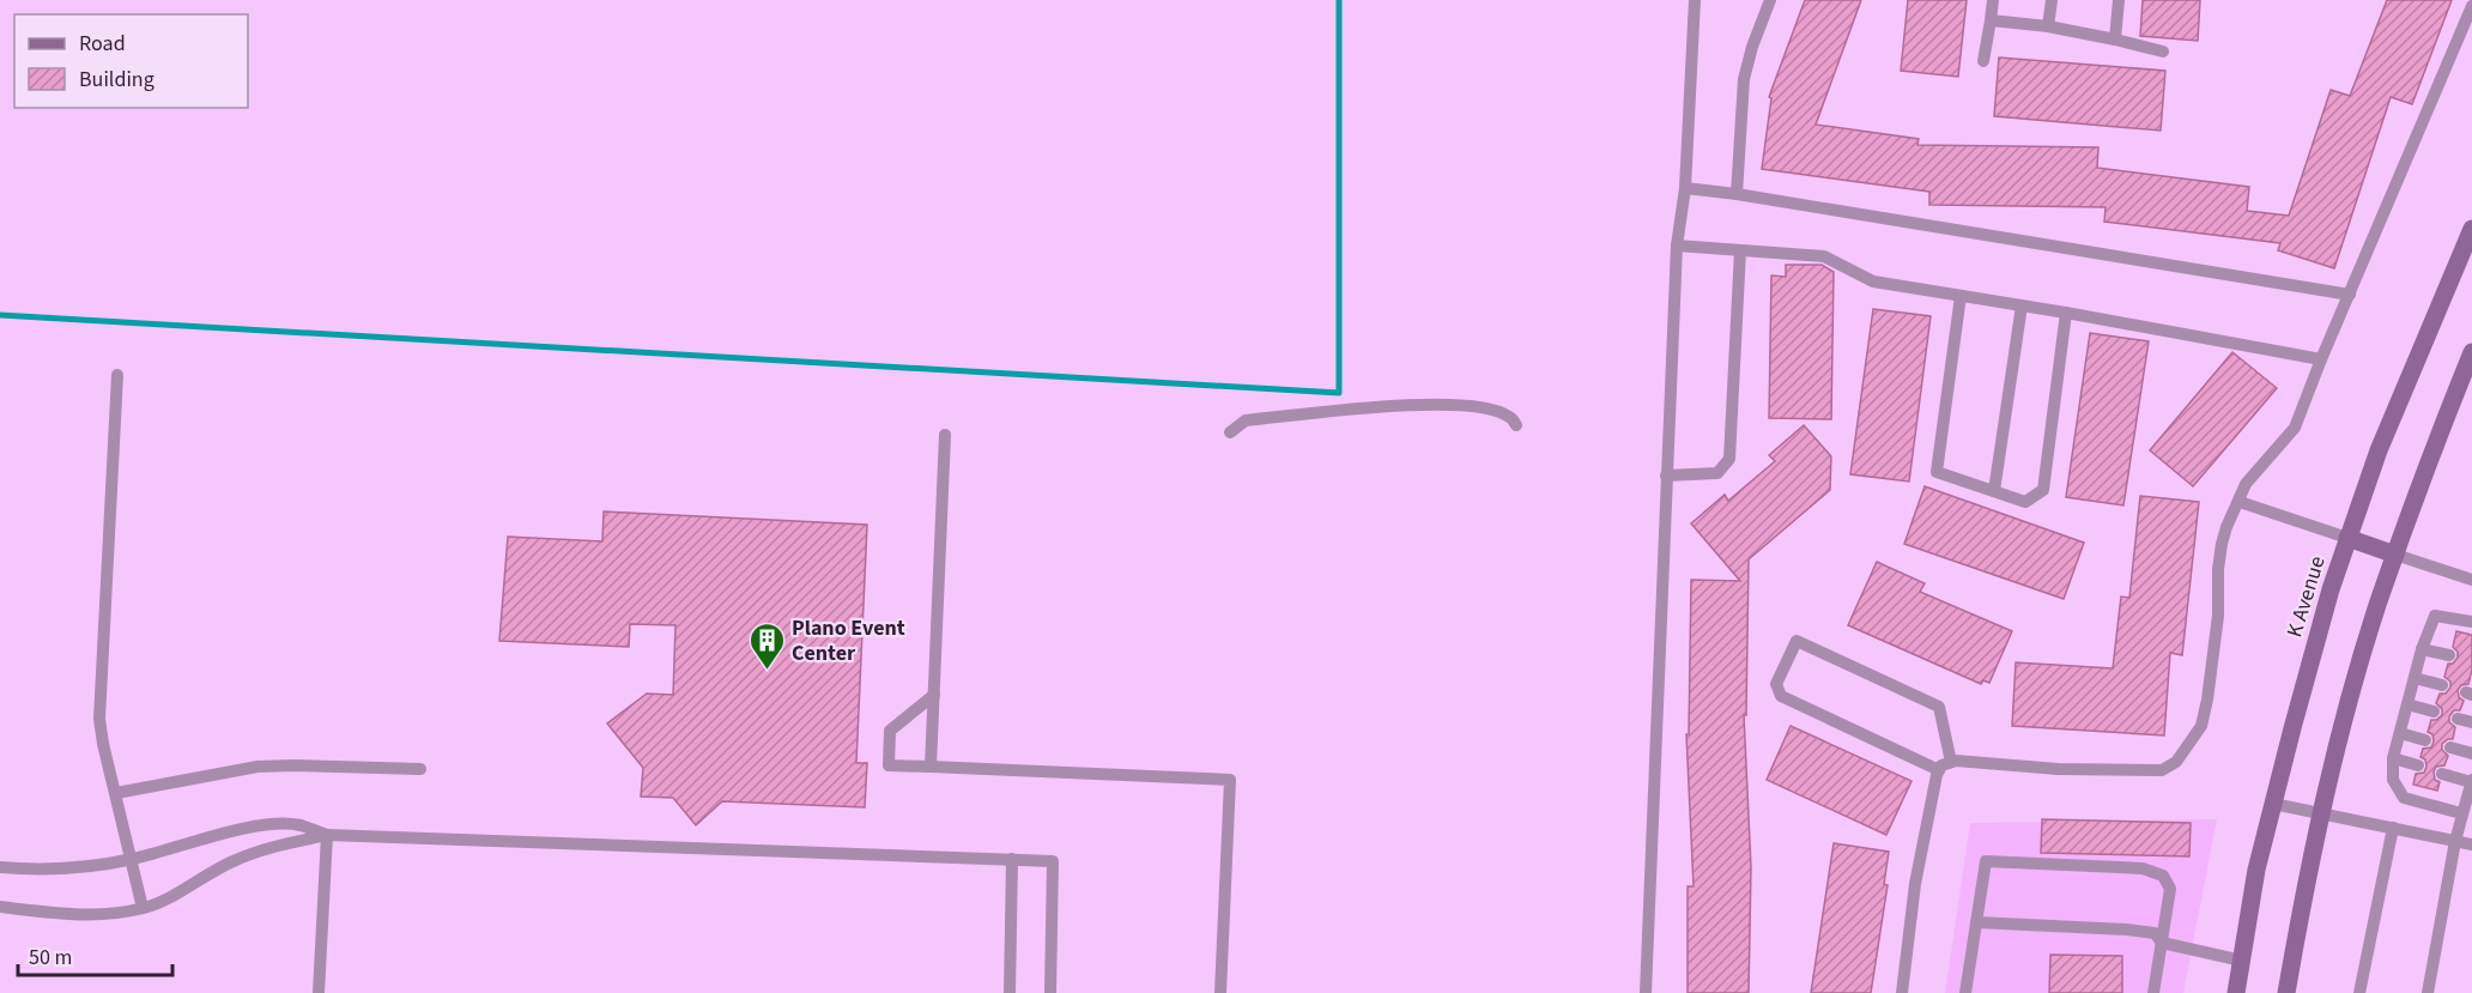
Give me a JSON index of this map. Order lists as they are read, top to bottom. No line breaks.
{"streets":{"main road":["K Avenue"]},"places":{"building":["Plano Event Center"]},"legend":["Road","Building"],"scale_bar":"50 m"}
